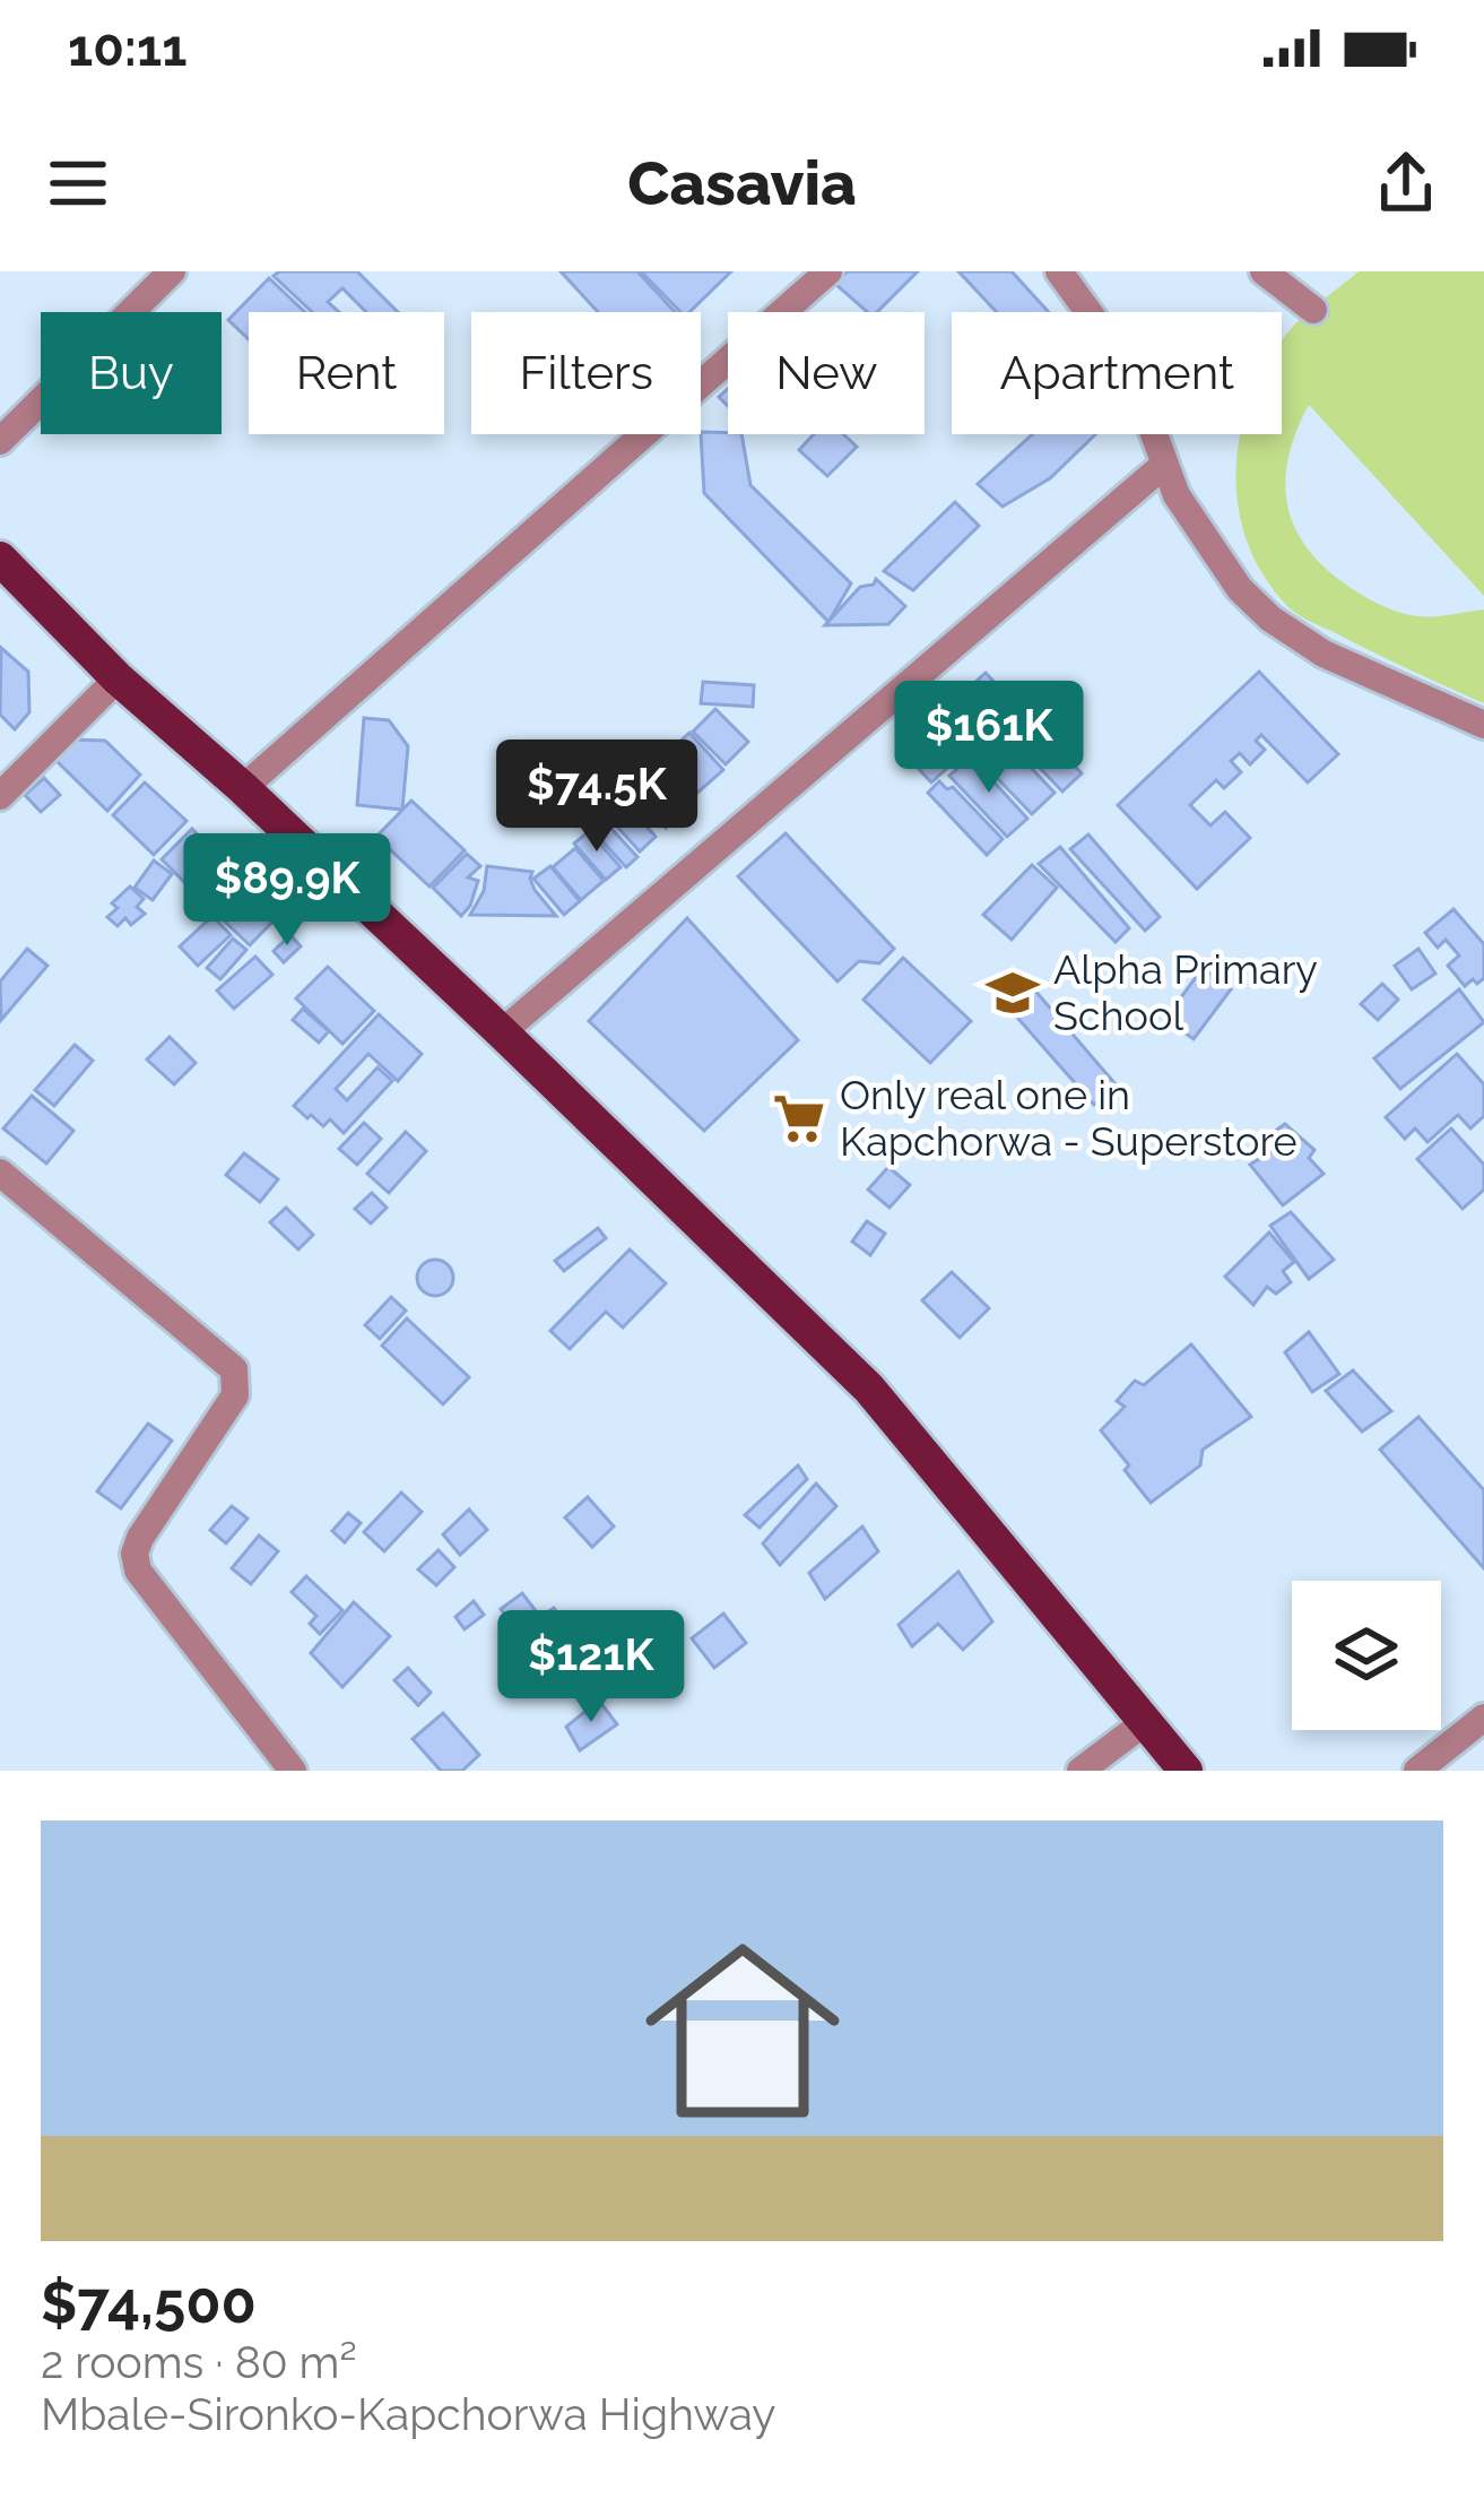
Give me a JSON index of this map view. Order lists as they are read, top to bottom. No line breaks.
{"places":{"school or university":["Alpha Primary School"],"supermarket":["Only real one in Kapchorwa - Superstore"]},"page":{"status":"10:11","header":"Casavia","chip":["Buy","Rent","Filters","New","Apartment"],"price":["$161K","$74.5K","$89.9K","$121K"],"list":[{"name":"$74,500","note":"2 rooms · 80 m² · Mbale-Sironko-Kapchorwa Highway"}]}}
